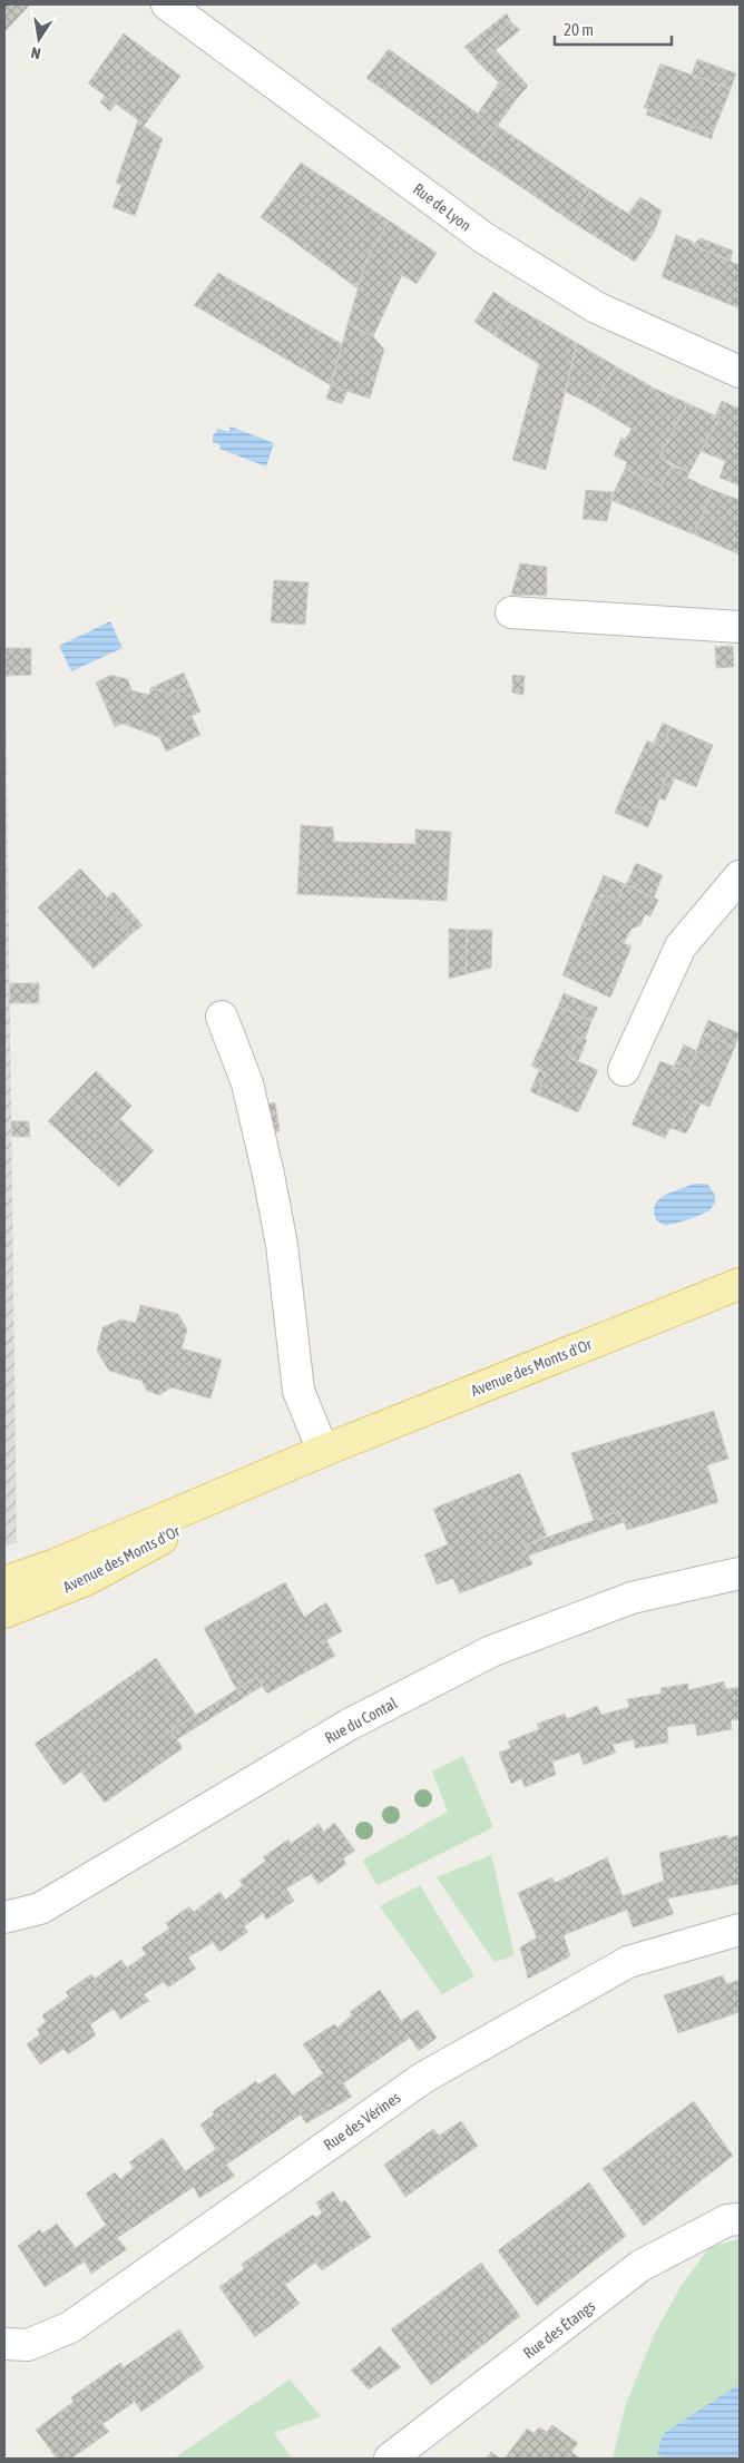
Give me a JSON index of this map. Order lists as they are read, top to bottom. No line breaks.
{"streets":{"main road":["Avenue des Monts d'Or"],"street":["Rue de Lyon","Rue du Contal","Rue des Vérines","Rue des Étangs"]},"scale_bar":"20 m","north":"bottom"}
